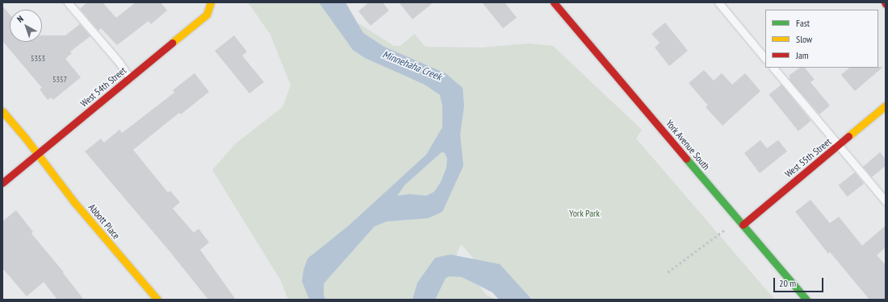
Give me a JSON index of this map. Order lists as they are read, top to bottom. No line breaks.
{"streets":{"street":["West 54th Street","York Avenue South","West 55th Street","Abbott Place"]},"crossings":[["West 54th Street","Abbott Place"],["York Avenue South","West 55th Street"]],"water":["Minnehaha Creek"],"parks":["York Park"],"house_numbers":["5353","5357"],"legend":["Fast","Slow","Jam"],"scale_bar":"20 m","north":"top left"}
